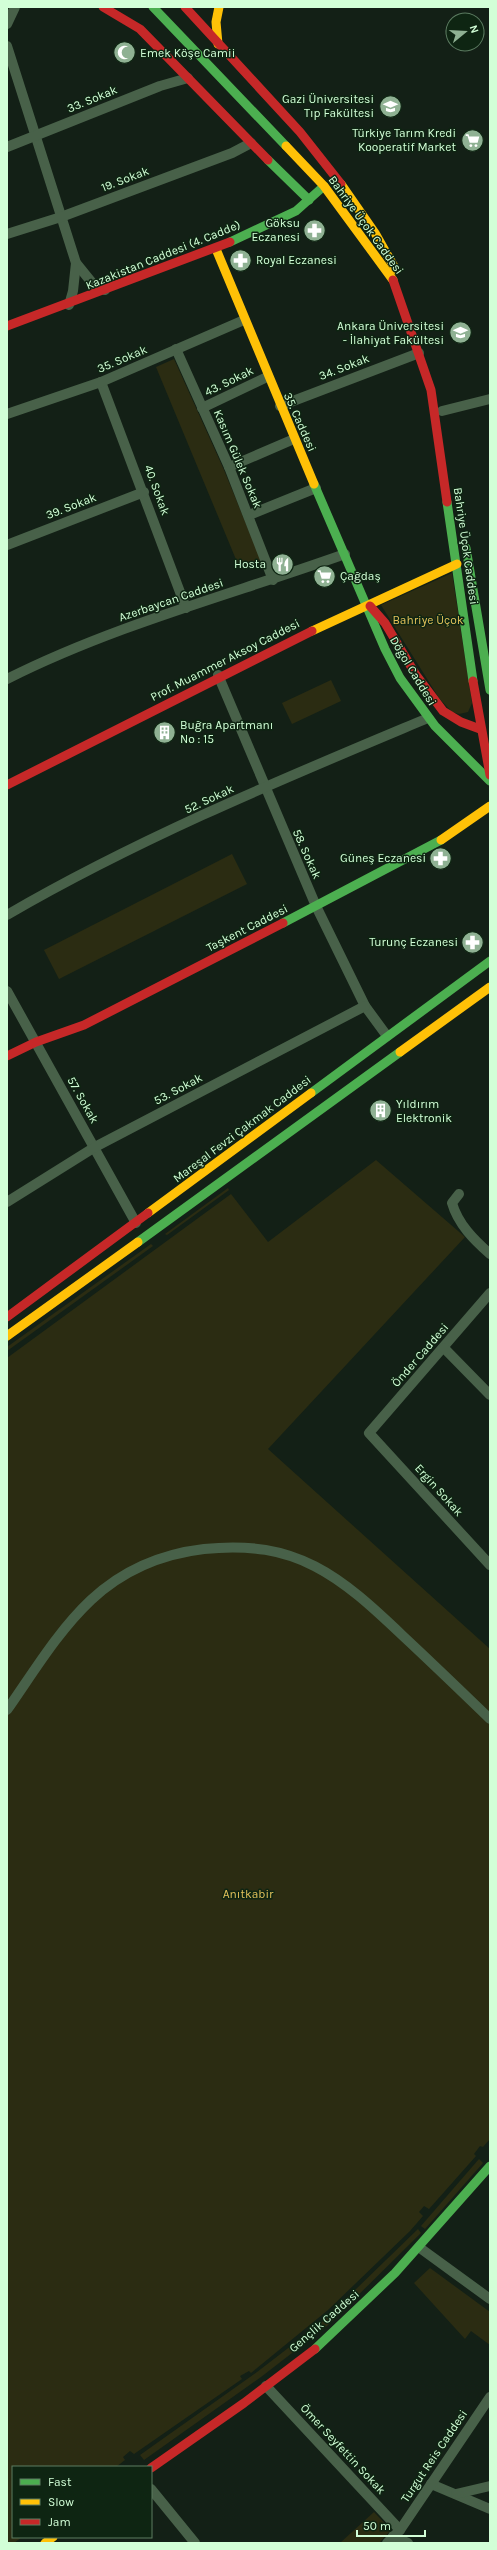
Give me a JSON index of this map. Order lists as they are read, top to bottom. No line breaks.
{"streets":{"main road":["Bahriye Üçok Caddesi","Kazakistan Caddesi (4. Cadde)","35. Caddesi","Prof. Muammer Aksoy Caddesi","Dögol Caddesi","Taşkent Caddesi","Mareşal Fevzi Çakmak Caddesi","Gençlik Caddesi"],"street":["33. Sokak","19. Sokak","35. Sokak","34. Sokak","43. Sokak","Kasım Gülek Sokak","40. Sokak","39. Sokak","Azerbaycan Caddesi","52. Sokak","58. Sokak","53. Sokak","57. Sokak","Önder Caddesi","Ergin Sokak","Ömer Seyfettin Sokak","Turgut Reis Caddesi"]},"crossings":[["Bahriye Üçok Caddesi","Kazakistan Caddesi (4. Cadde)"],["Bahriye Üçok Caddesi","34. Sokak"],["Bahriye Üçok Caddesi","Prof. Muammer Aksoy Caddesi"],["Bahriye Üçok Caddesi","Dögol Caddesi"],["Kazakistan Caddesi (4. Cadde)","35. Caddesi"],["35. Sokak","35. Caddesi"],["35. Sokak","Kasım Gülek Sokak"],["35. Sokak","40. Sokak"],["34. Sokak","35. Caddesi"],["43. Sokak","35. Caddesi"],["43. Sokak","Kasım Gülek Sokak"],["35. Caddesi","Azerbaycan Caddesi"],["35. Caddesi","Prof. Muammer Aksoy Caddesi"],["35. Caddesi","Dögol Caddesi"],["Kasım Gülek Sokak","Azerbaycan Caddesi"],["40. Sokak","39. Sokak"],["40. Sokak","Azerbaycan Caddesi"],["Prof. Muammer Aksoy Caddesi","Dögol Caddesi"],["Prof. Muammer Aksoy Caddesi","58. Sokak"],["Dögol Caddesi","52. Sokak"],["52. Sokak","58. Sokak"],["58. Sokak","Taşkent Caddesi"],["58. Sokak","53. Sokak"],["58. Sokak","Mareşal Fevzi Çakmak Caddesi"],["Taşkent Caddesi","57. Sokak"],["53. Sokak","57. Sokak"],["57. Sokak","Mareşal Fevzi Çakmak Caddesi"],["Önder Caddesi","Ergin Sokak"],["Gençlik Caddesi","Ömer Seyfettin Sokak"],["Ömer Seyfettin Sokak","Turgut Reis Caddesi"]],"parks":["Bahriye Üçok","Anıtkabir"],"places":{"mosque":["Emek Köşe Camii"],"school or university":["Gazi Üniversitesi Tıp Fakültesi","Ankara Üniversitesi - İlahiyat Fakültesi"],"supermarket":["Türkiye Tarım Kredi Kooperatif Market","Çağdaş"],"pharmacy":["Göksu Eczanesi","Royal Eczanesi","Güneş Eczanesi","Turunç Eczanesi"],"restaurant":["Hosta"],"building":["Buğra Apartmanı No : 15","Yıldırım Elektronik"]},"legend":["Fast","Slow","Jam"],"scale_bar":"50 m","north":"right"}
